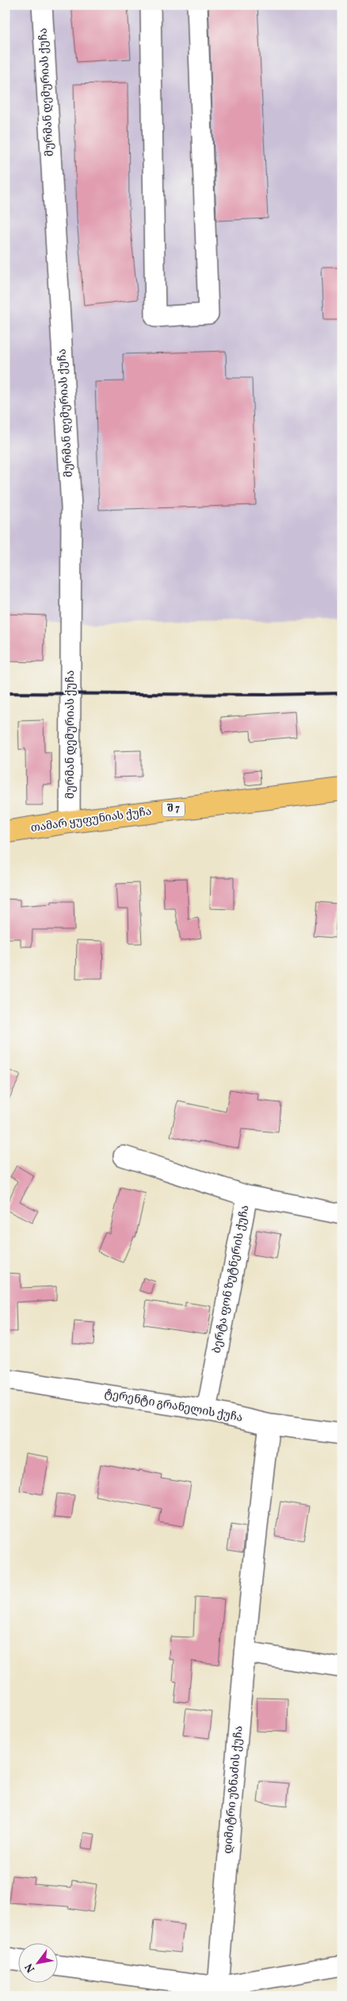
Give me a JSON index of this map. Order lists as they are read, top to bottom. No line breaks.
{"streets":{"main road":["შ 7","თამარ ყუფუნიას ქუჩა"],"street":["მურმან დემურიას ქუჩა","ბერტა ფონ ზუტნერის ქუჩა","ტერენტი გრანელის ქუჩა","დიმიტრი უზნაძის ქუჩა"]},"crossings":[["მურმან დემურიას ქუჩა","თამარ ყუფუნიას ქუჩა"],["ბერტა ფონ ზუტნერის ქუჩა","ტერენტი გრანელის ქუჩა"],["ტერენტი გრანელის ქუჩა","დიმიტრი უზნაძის ქუჩა"]],"north":"bottom left"}
